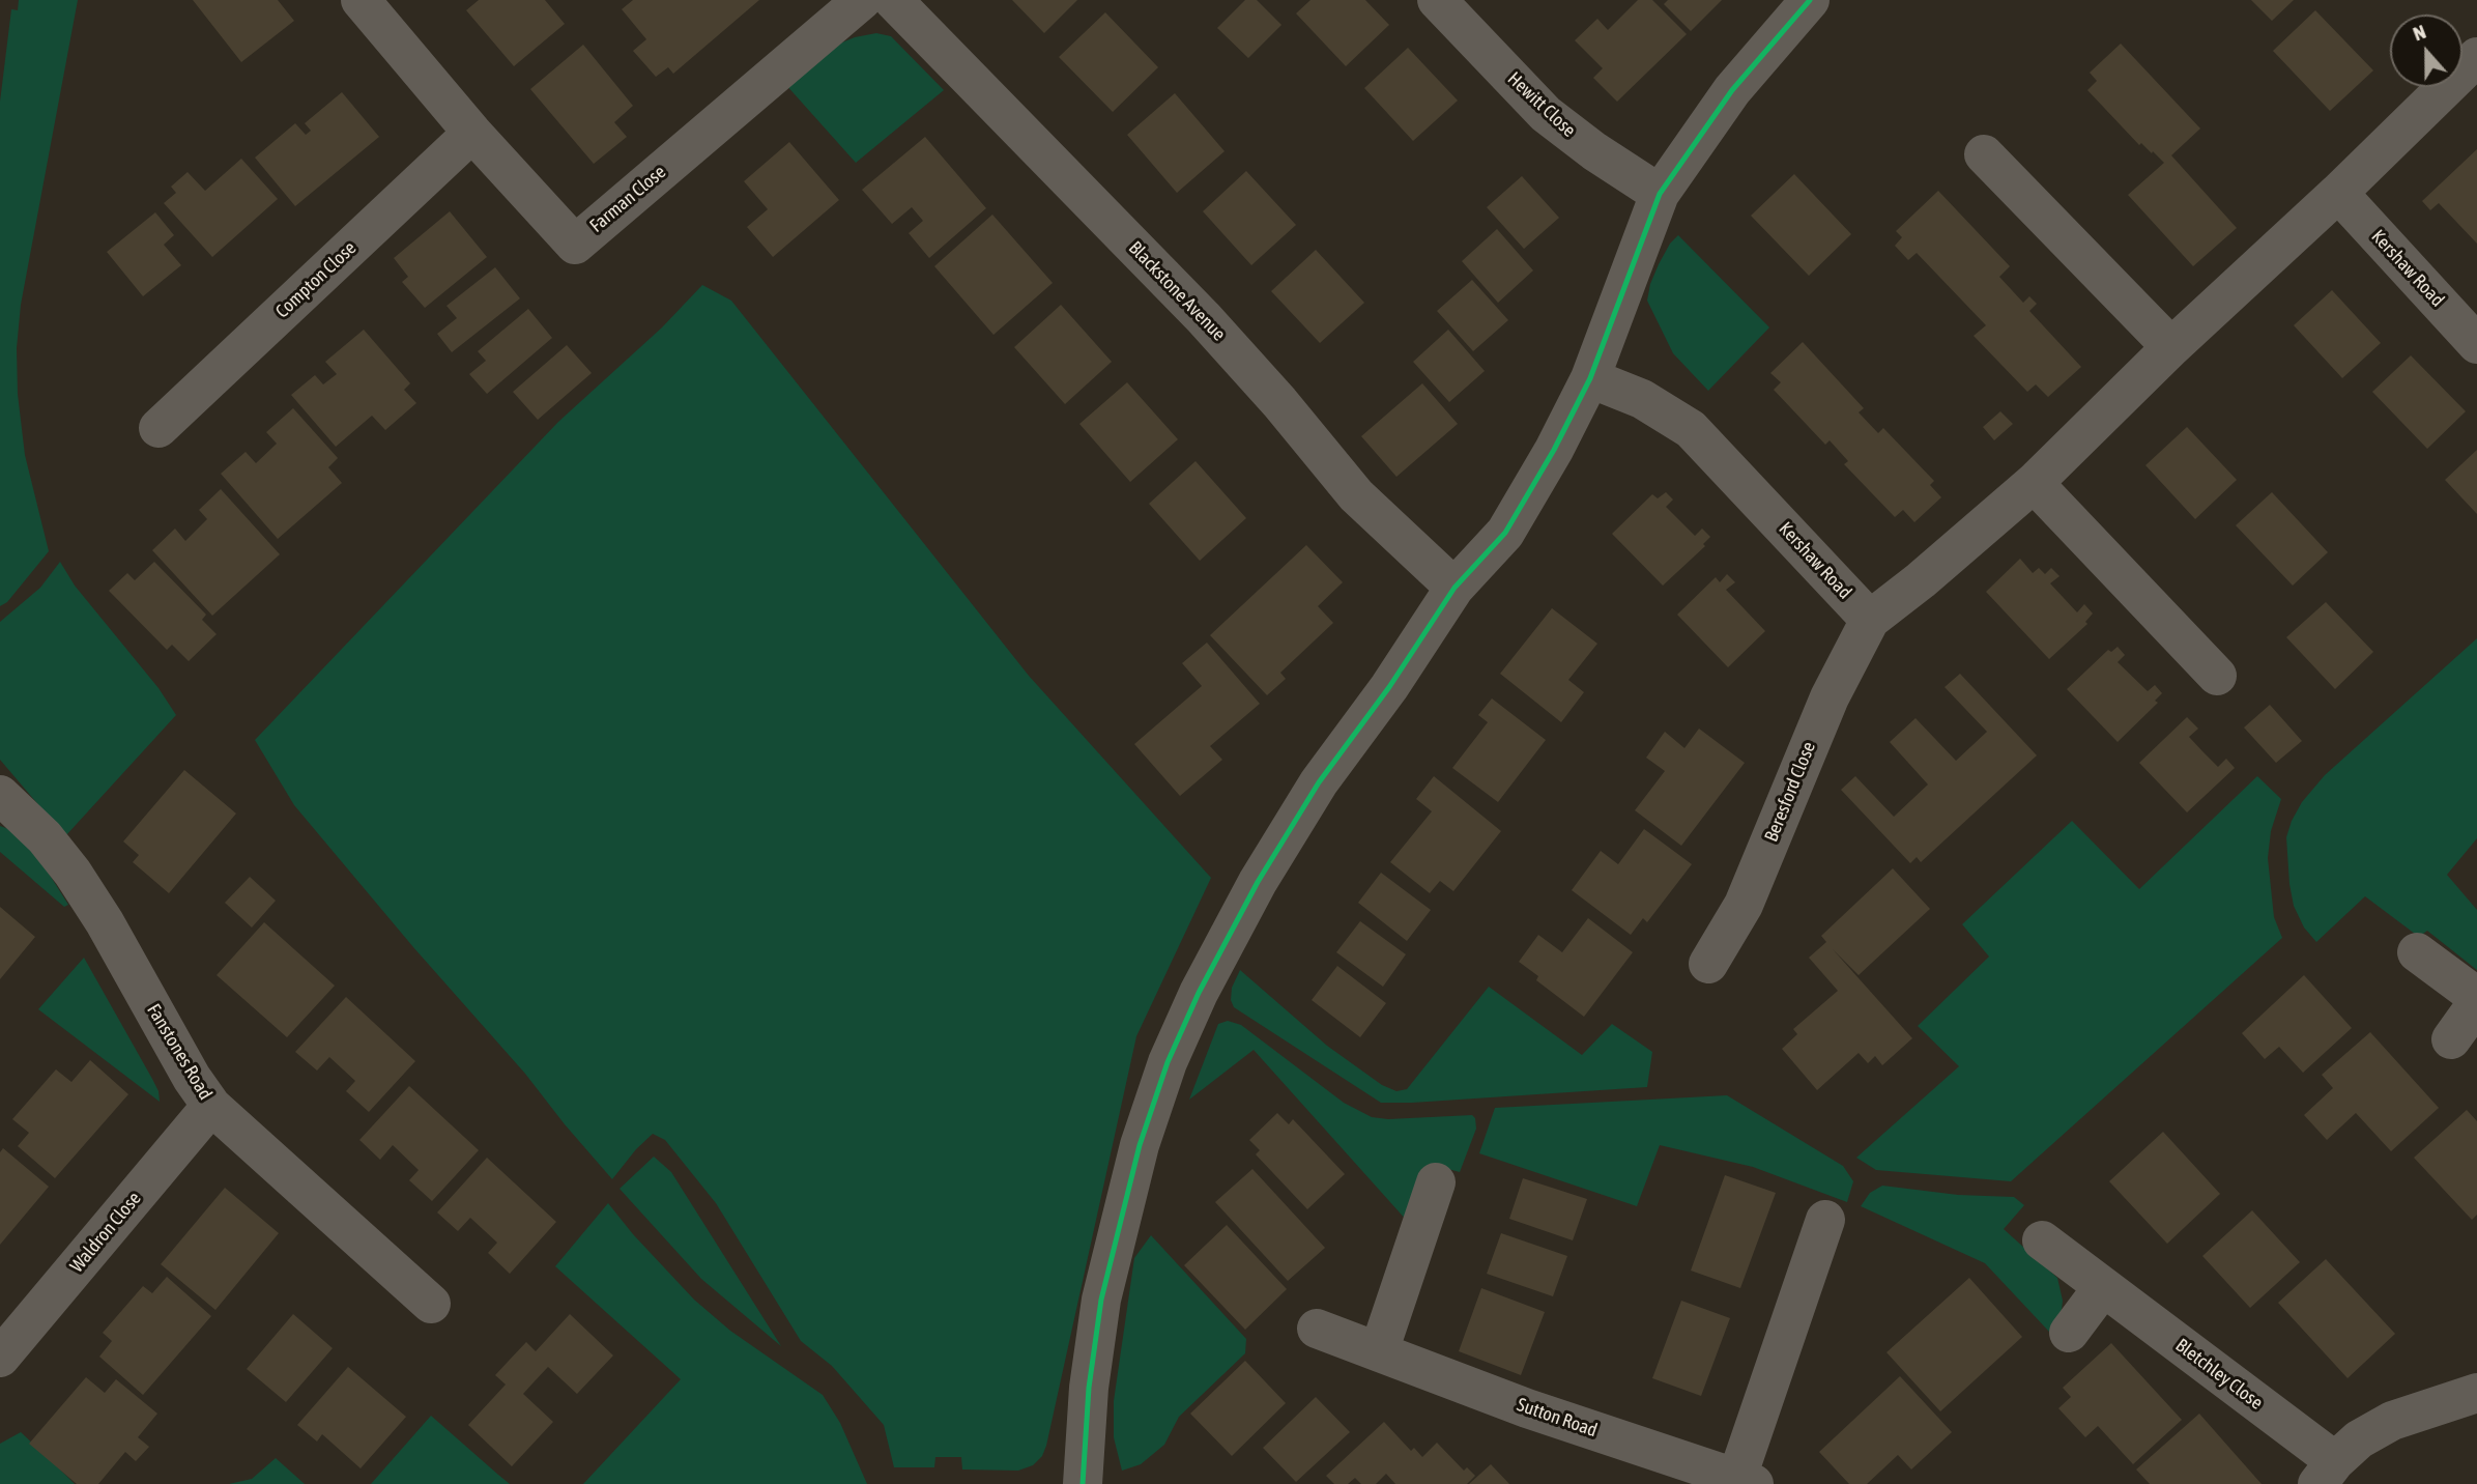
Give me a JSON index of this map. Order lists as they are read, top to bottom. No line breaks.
{"streets":{"street":["Hewitt Close","Farman Close","Kershaw Road","Compton Close","Blackstone Avenue","Beresford Close","Fanstones Road","Waldron Close","Bletchley Close","Sutton Road"]},"crossings":[["Farman Close","Compton Close"],["Kershaw Road","Beresford Close"],["Fanstones Road","Waldron Close"]],"north":"top"}
